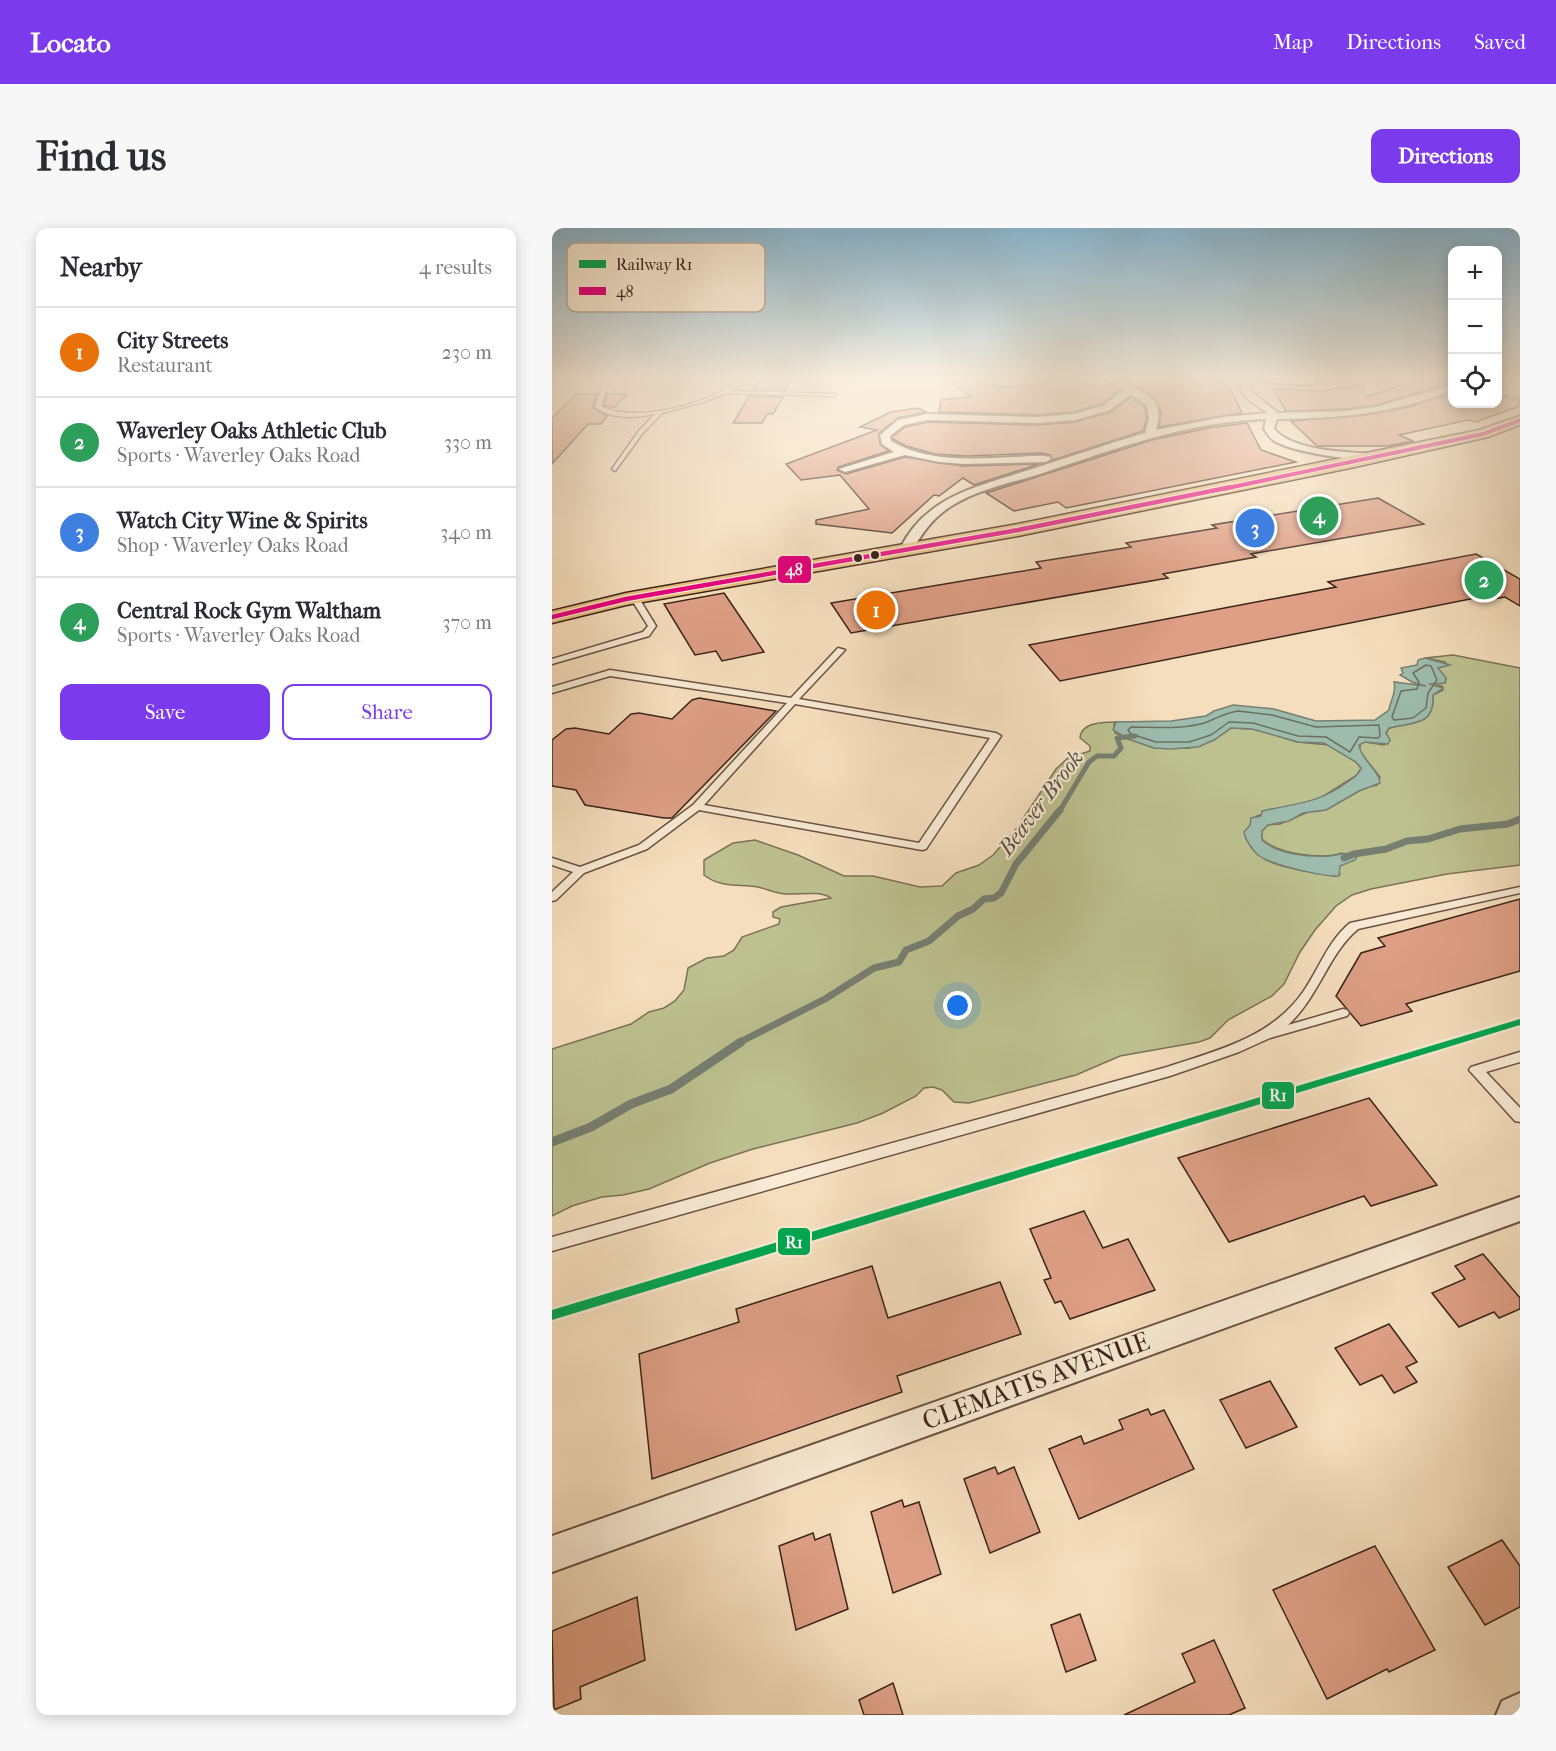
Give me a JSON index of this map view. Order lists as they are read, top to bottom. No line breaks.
{"streets":{"street":["CLEMATIS AVENUE"]},"water":["Beaver Brook"],"lines":["transit line 48","rail line R1"],"legend":["Railway R1","48"],"page":{"header":"Locato","nav":["Map","Directions","Saved"],"buttons":["Directions",["Save","Share"]],"title":"Find us","heading":["Nearby","4 results"],"map_buttons":["+","−"],"list":[{"mark":"1","name":"City Streets","note":"Restaurant","value":"230 m"},{"mark":"2","name":"Waverley Oaks Athletic Club","note":"Sports · Waverley Oaks Road","value":"330 m"},{"mark":"3","name":"Watch City Wine & Spirits","note":"Shop · Waverley Oaks Road","value":"340 m"},{"mark":"4","name":"Central Rock Gym Waltham","note":"Sports · Waverley Oaks Road","value":"370 m"}],"pins":["4","3","2","1"]}}
